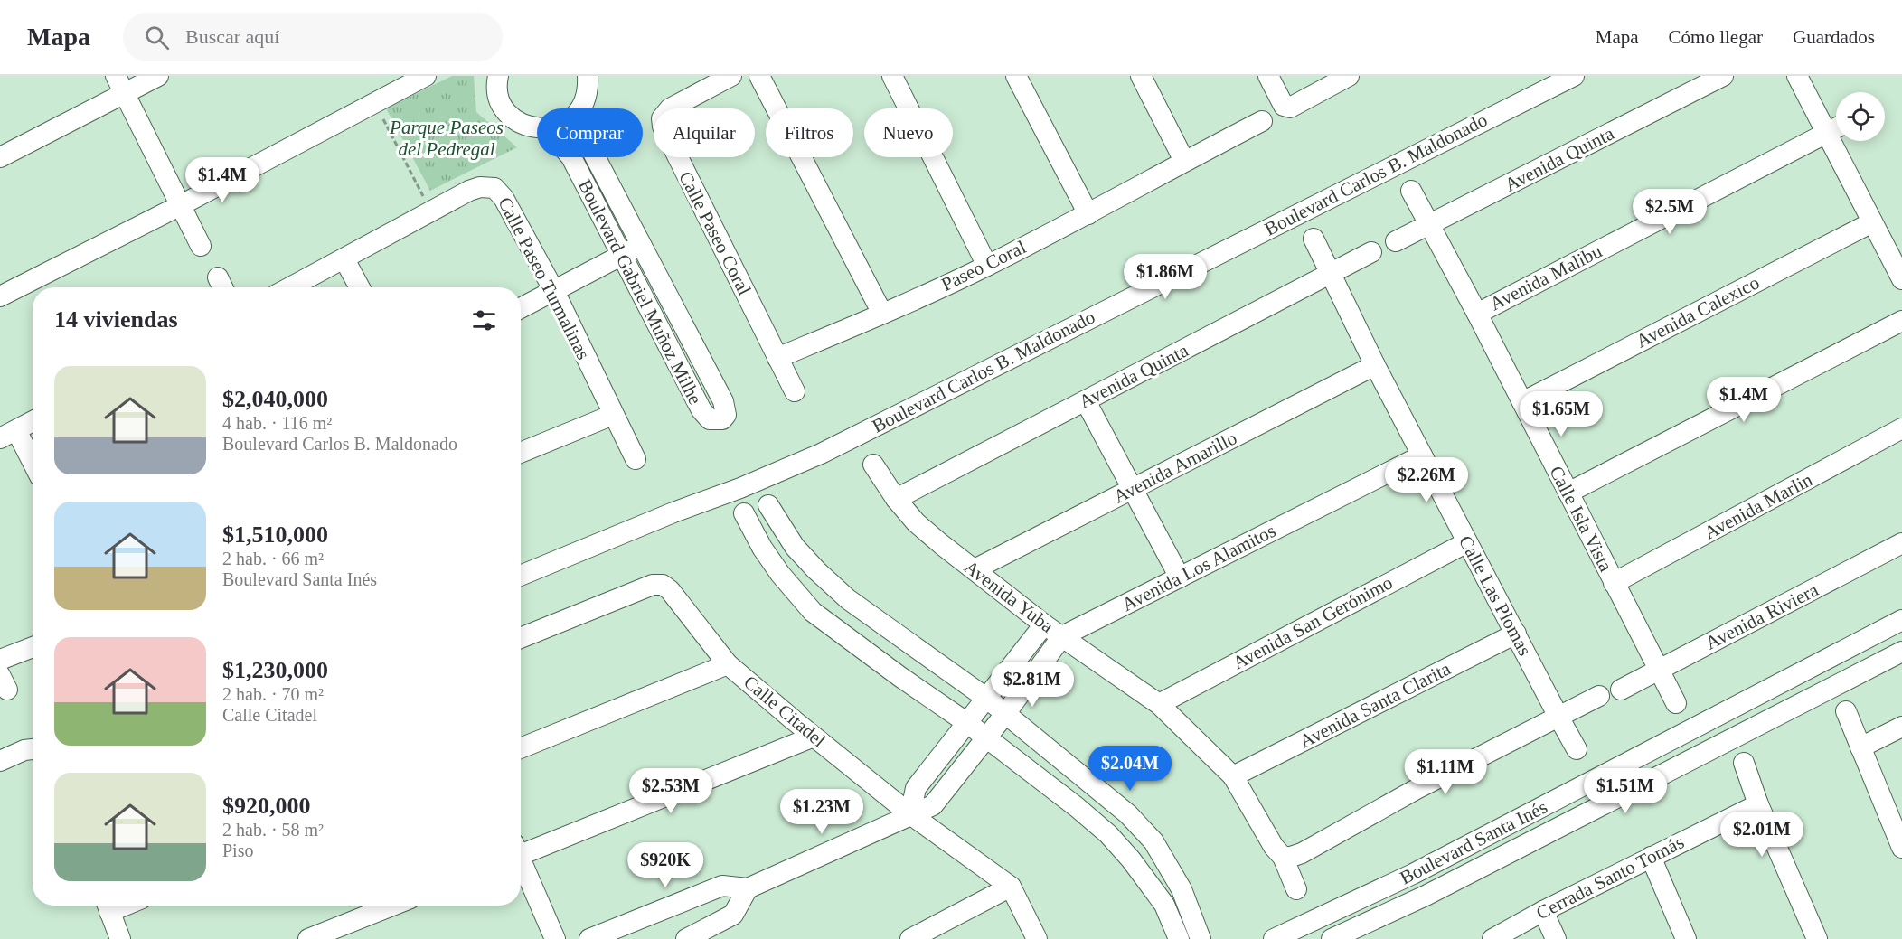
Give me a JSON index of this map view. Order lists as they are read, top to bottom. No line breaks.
{"streets":{"street":["Avenida Quinta","Boulevard Carlos B. Maldonado","Calle Paseo Coral","Paseo Coral","Avenida Malibu","Calle Paseo Turmalinas","Boulevard Gabriel Muñoz Milhe","Avenida Calexico","Avenida Amarillo","Avenida Marlin","Calle Isla Vista","Avenida Los Alamitos","Calle Las Plomas","Avenida Yuba","Avenida Riviera","Avenida San Gerónimo","Avenida Santa Clarita","Calle Citadel","Boulevard Santa Inés","Cerrada Santo Tomás"]},"crossings":[["Avenida Quinta","Calle Isla Vista"],["Avenida Quinta","Calle Las Plomas"],["Avenida Quinta","Avenida Yuba"],["Calle Paseo Coral","Paseo Coral"],["Avenida Malibu","Calle Isla Vista"],["Avenida Calexico","Calle Isla Vista"],["Avenida Amarillo","Calle Las Plomas"],["Avenida Amarillo","Avenida Yuba"],["Avenida Marlin","Calle Isla Vista"],["Calle Isla Vista","Avenida Riviera"],["Avenida Los Alamitos","Calle Las Plomas"],["Avenida Los Alamitos","Avenida Yuba"],["Avenida Los Alamitos","Calle Citadel"],["Calle Las Plomas","Avenida San Gerónimo"],["Calle Las Plomas","Avenida Santa Clarita"],["Avenida Yuba","Avenida San Gerónimo"],["Avenida Yuba","Avenida Santa Clarita"]],"parks":["Parque Paseos del Pedregal"],"page":{"header":"Mapa","search":"Buscar aquí","nav":["Mapa","Cómo llegar","Guardados"],"chip":["Comprar","Alquilar","Filtros","Nuevo"],"price":["$1.4M","$2.5M","$1.86M","$1.4M","$1.65M","$2.26M","$2.81M","$2.04M","$1.11M","$2.53M","$1.51M","$1.23M","$2.01M","$920K"],"heading":"14 viviendas","list":[{"name":"$2,040,000","note":"4 hab. · 116 m² · Boulevard Carlos B. Maldonado"},{"name":"$1,510,000","note":"2 hab. · 66 m² · Boulevard Santa Inés"},{"name":"$1,230,000","note":"2 hab. · 70 m² · Calle Citadel"},{"name":"$920,000","note":"2 hab. · 58 m² · Piso"}]}}
